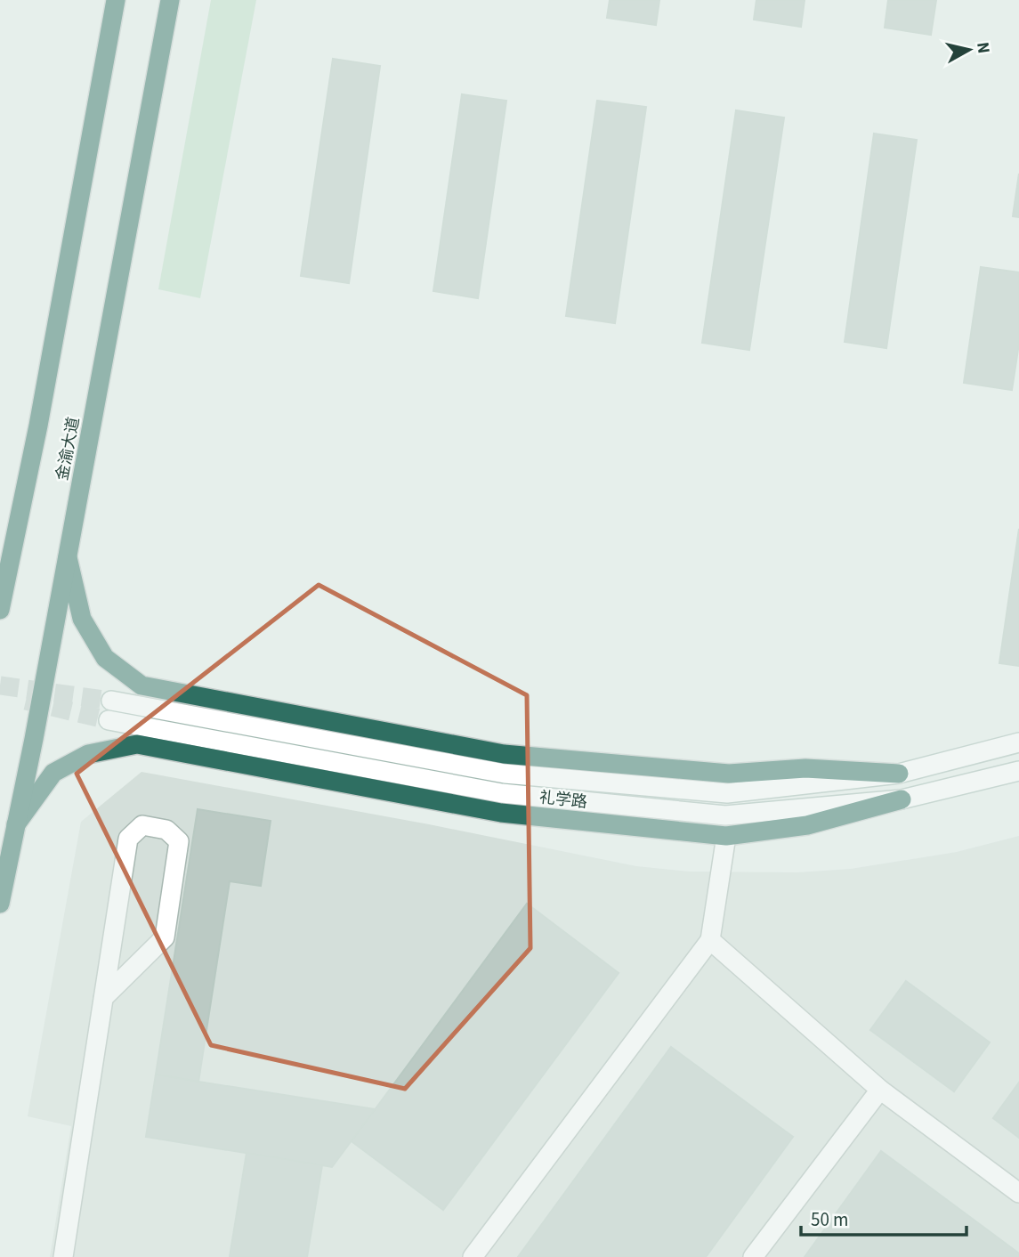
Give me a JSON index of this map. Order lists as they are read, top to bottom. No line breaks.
{"streets":{"highway":["金渝大道"],"main road":["礼学路"]},"scale_bar":"50 m","north":"right"}
